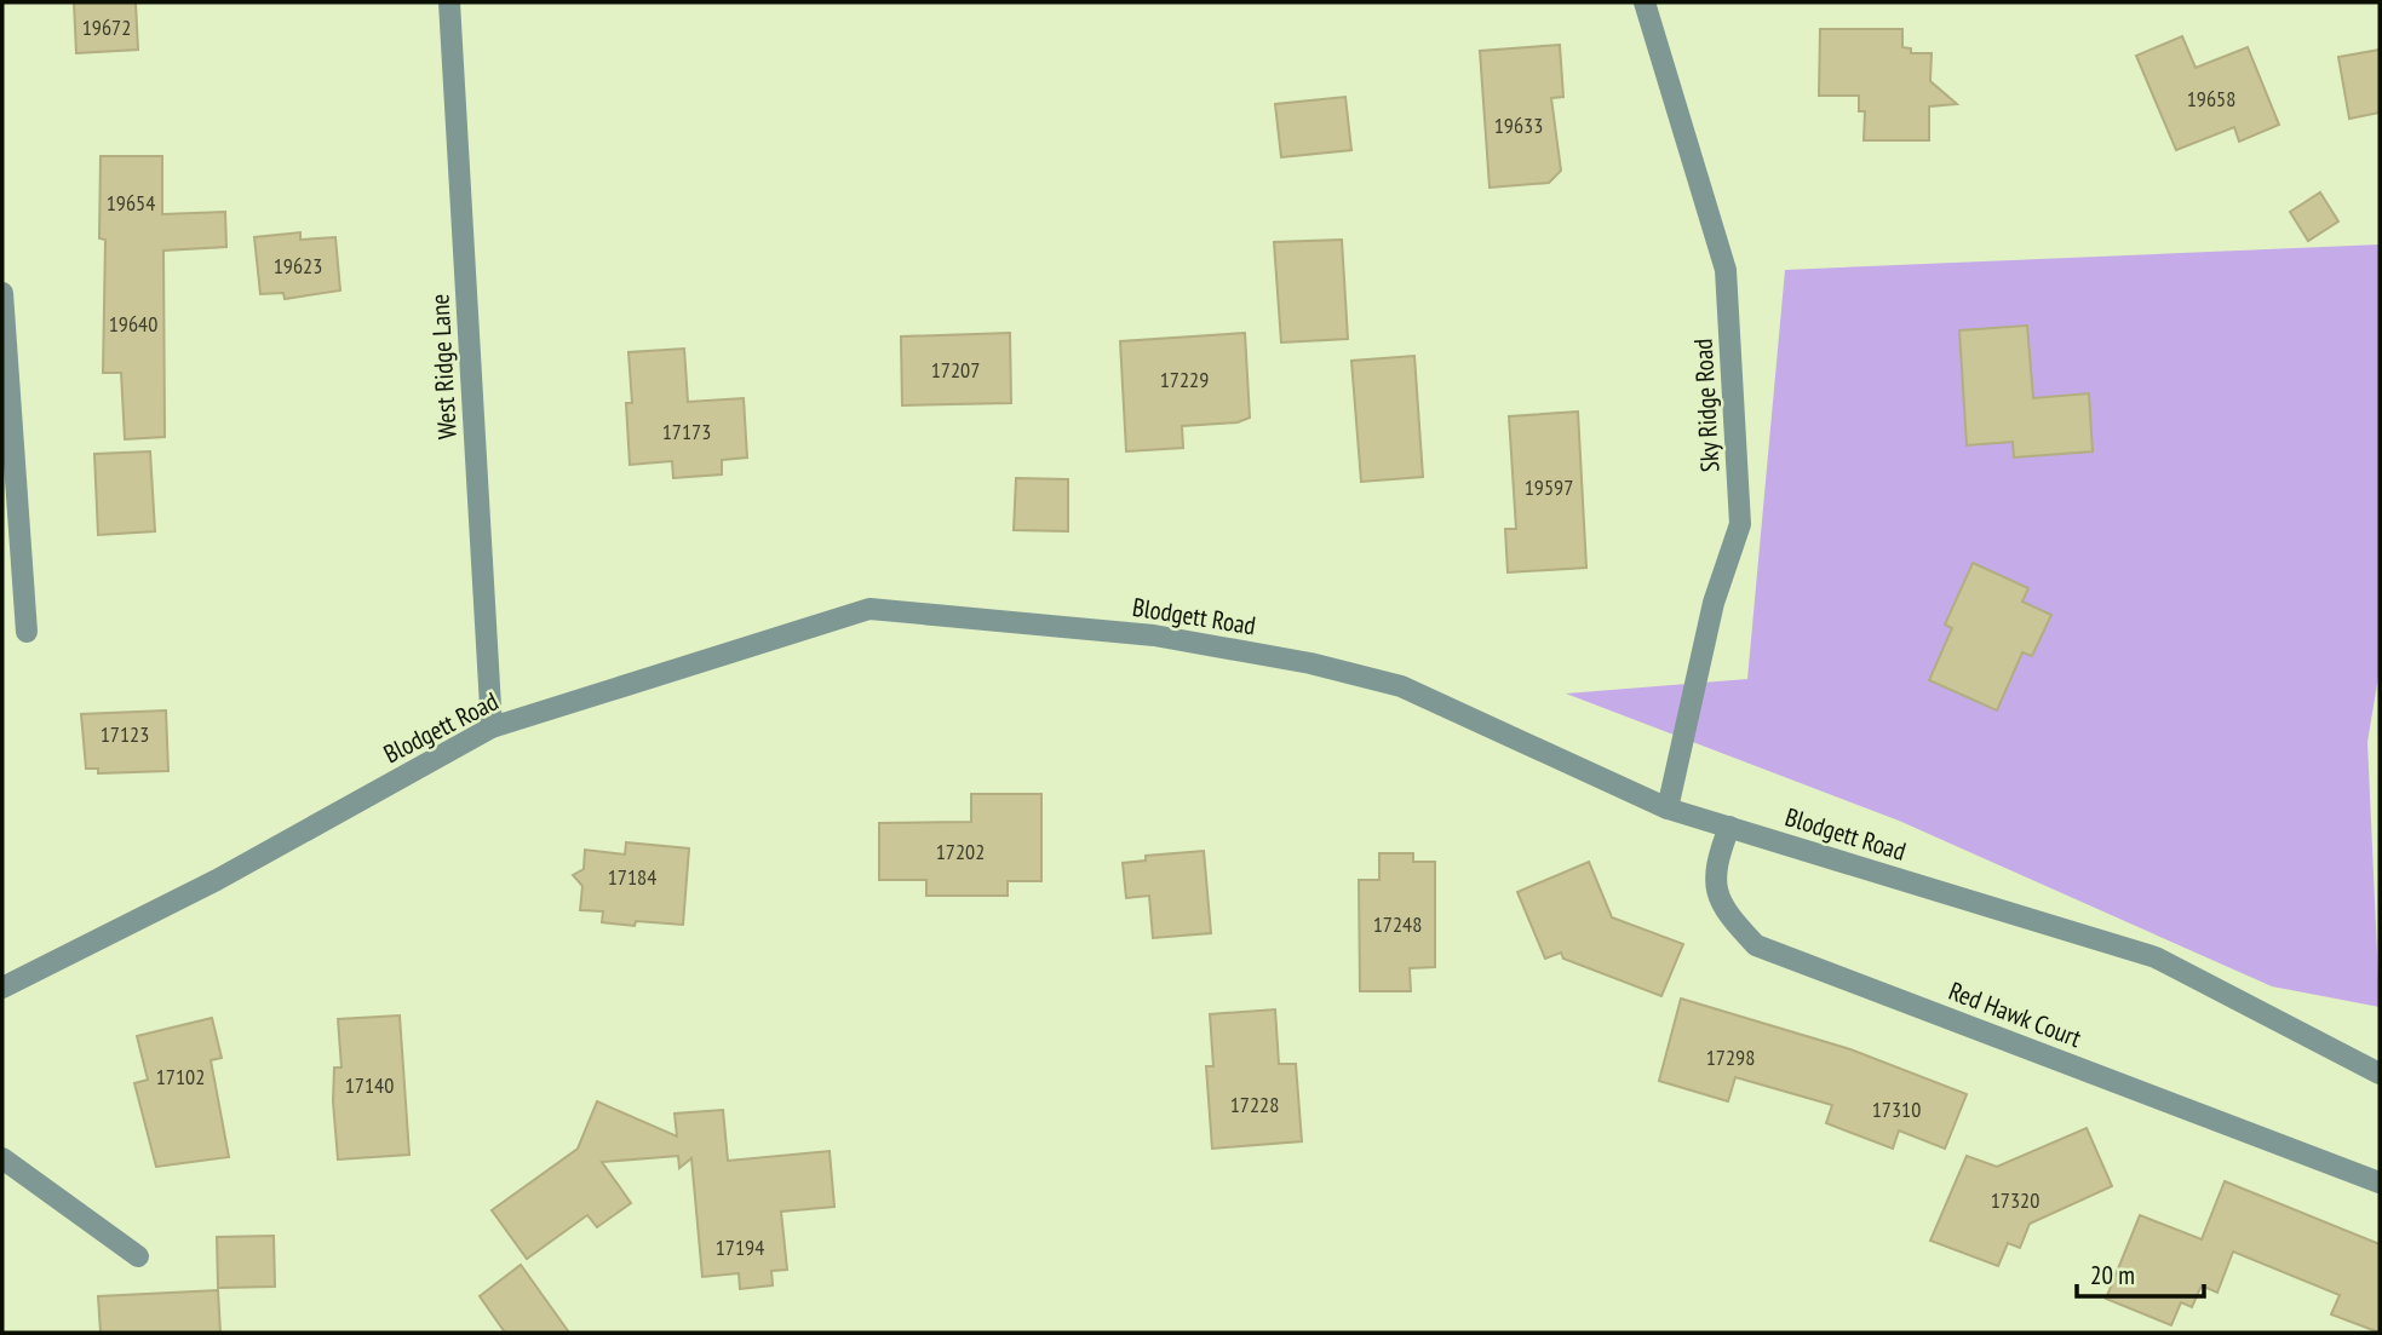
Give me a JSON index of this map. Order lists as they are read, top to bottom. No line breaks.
{"streets":{"street":["West Ridge Lane","Sky Ridge Road","Blodgett Road","Red Hawk Court"]},"crossings":[["West Ridge Lane","Blodgett Road"],["Sky Ridge Road","Blodgett Road"],["Blodgett Road","Red Hawk Court"]],"house_numbers":["19672","19658","19633","19654","19623","19640","17207","17229","17173","19597","17123","17202","17184","17248","17298","17102","17140","17228","17310","17320","17194"],"scale_bar":"20 m"}
